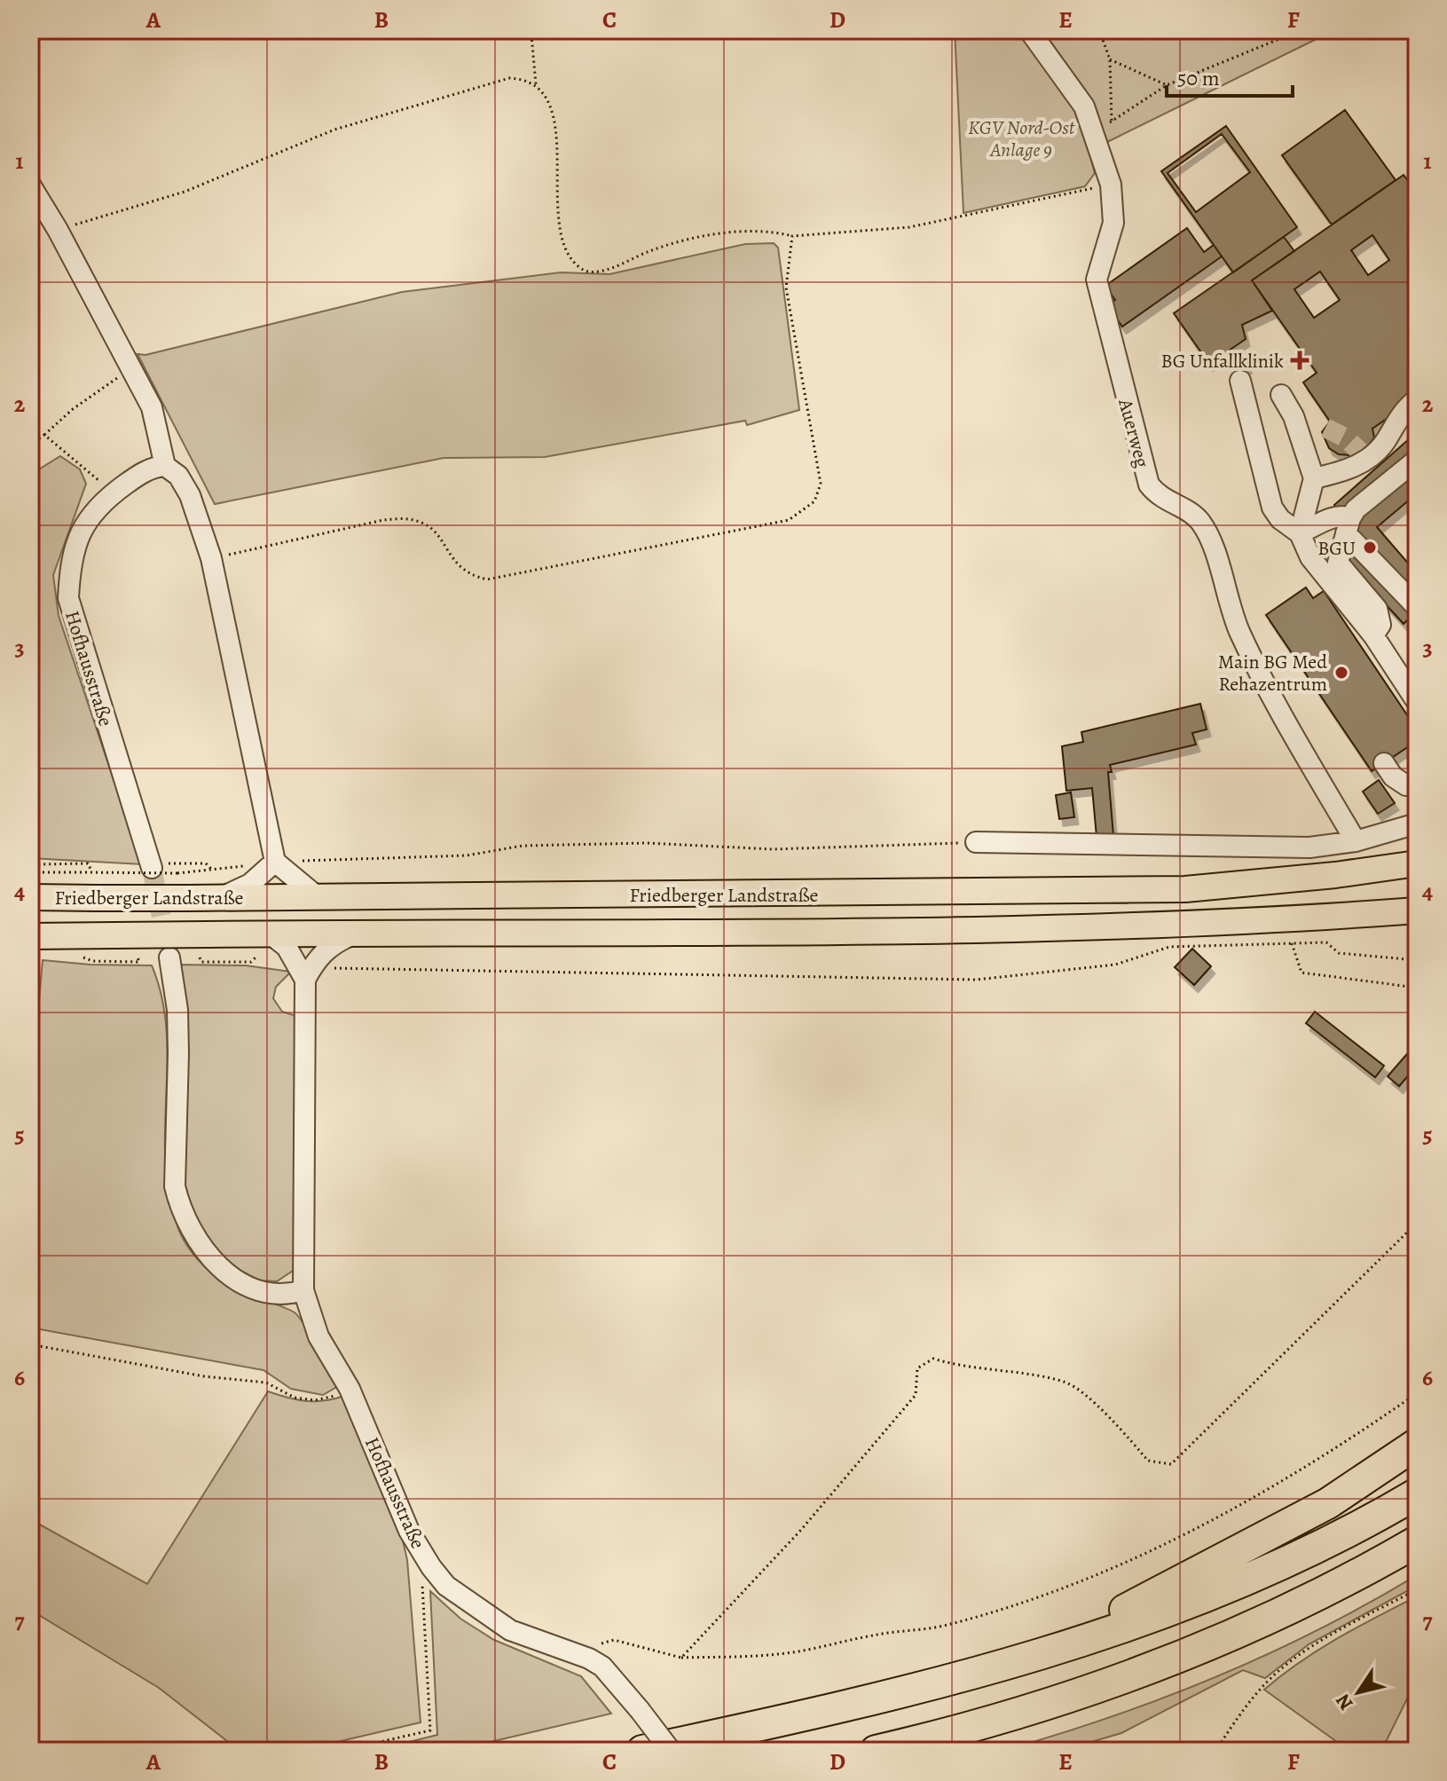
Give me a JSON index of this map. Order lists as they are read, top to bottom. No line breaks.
{"streets":{"main road":["Friedberger Landstraße"],"street":["Auerweg","Hofhausstraße"]},"crossings":[["Hofhausstraße","Friedberger Landstraße"]],"parks":["KGV Nord-Ost Anlage 9"],"places":{"health":["BG Unfallklinik"],"other":["BGU","Main BG Med Rehazentrum"]},"scale_bar":"50 m","north":"bottom left","grid":{"columns":["A","B","C","D","E","F"],"rows":["1","2","3","4","5","6","7"]}}
